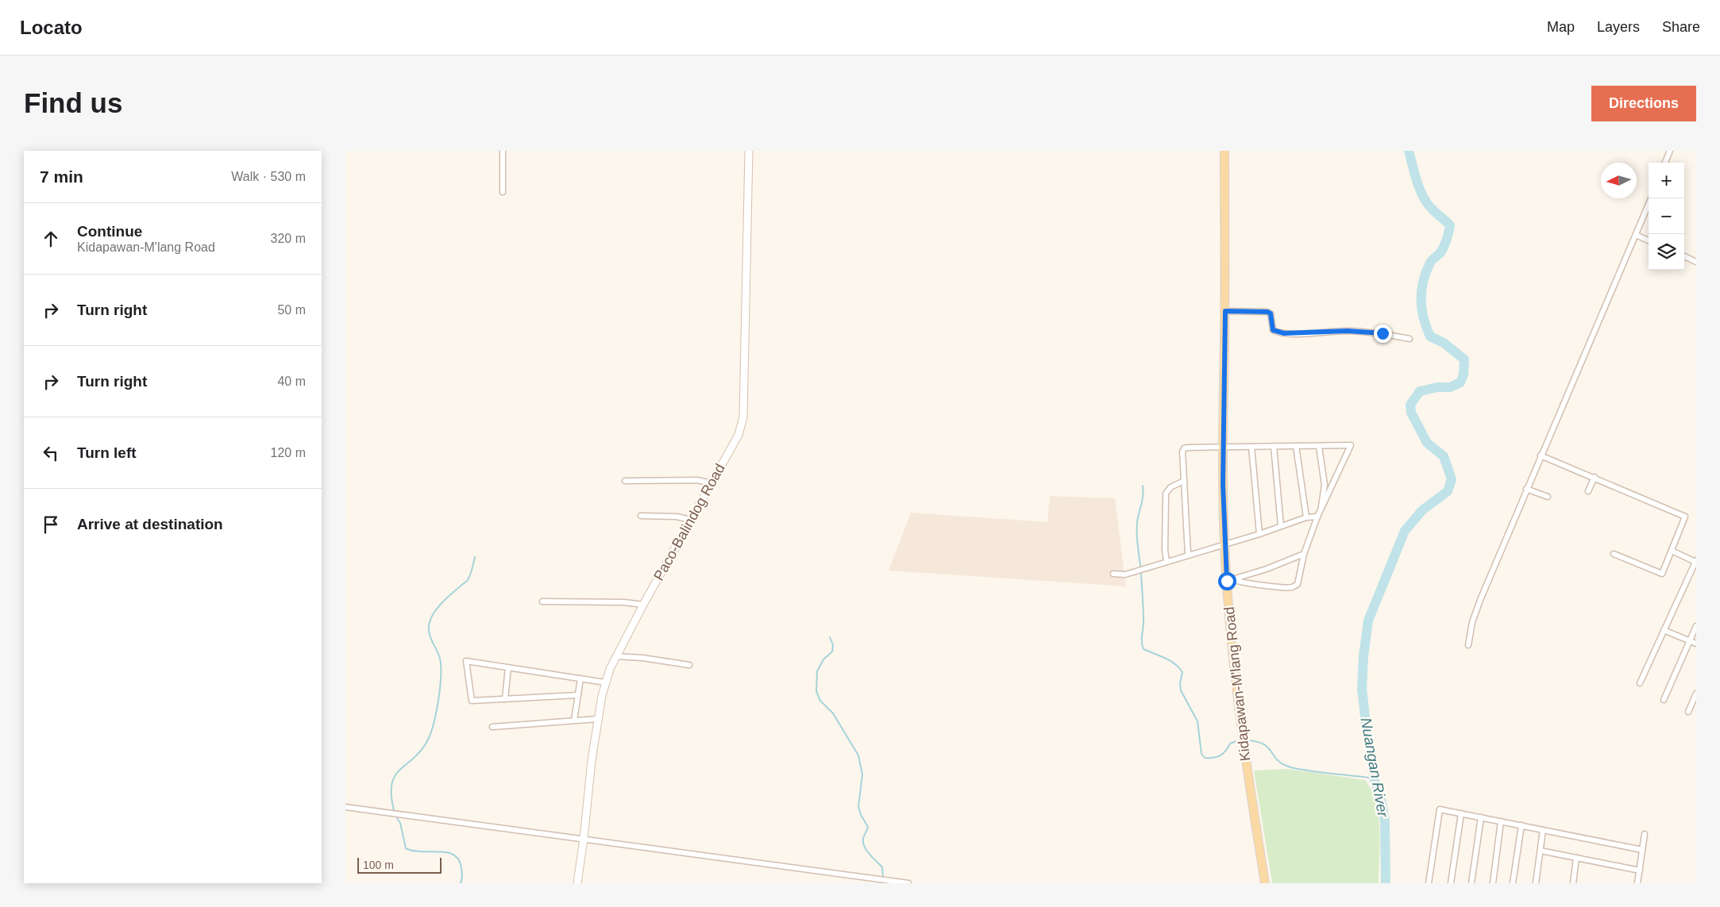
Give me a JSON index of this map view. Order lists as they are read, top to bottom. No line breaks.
{"streets":{"main road":["Kidapawan-M'lang Road"],"street":["Paco-Balindog Road"]},"water":["Nuangan River"],"scale_bar":"100 m","north":"left","page":{"header":"Locato","nav":["Map","Layers","Share"],"buttons":"Directions","title":"Find us","heading":["7 min","Walk · 530 m"],"map_buttons":["+","−"],"list":[["Continue","Kidapawan-M'lang Road","320 m"],["Turn right","50 m"],["Turn right","40 m"],["Turn left","120 m"],"Arrive at destination"],"scale":"100 m"}}
